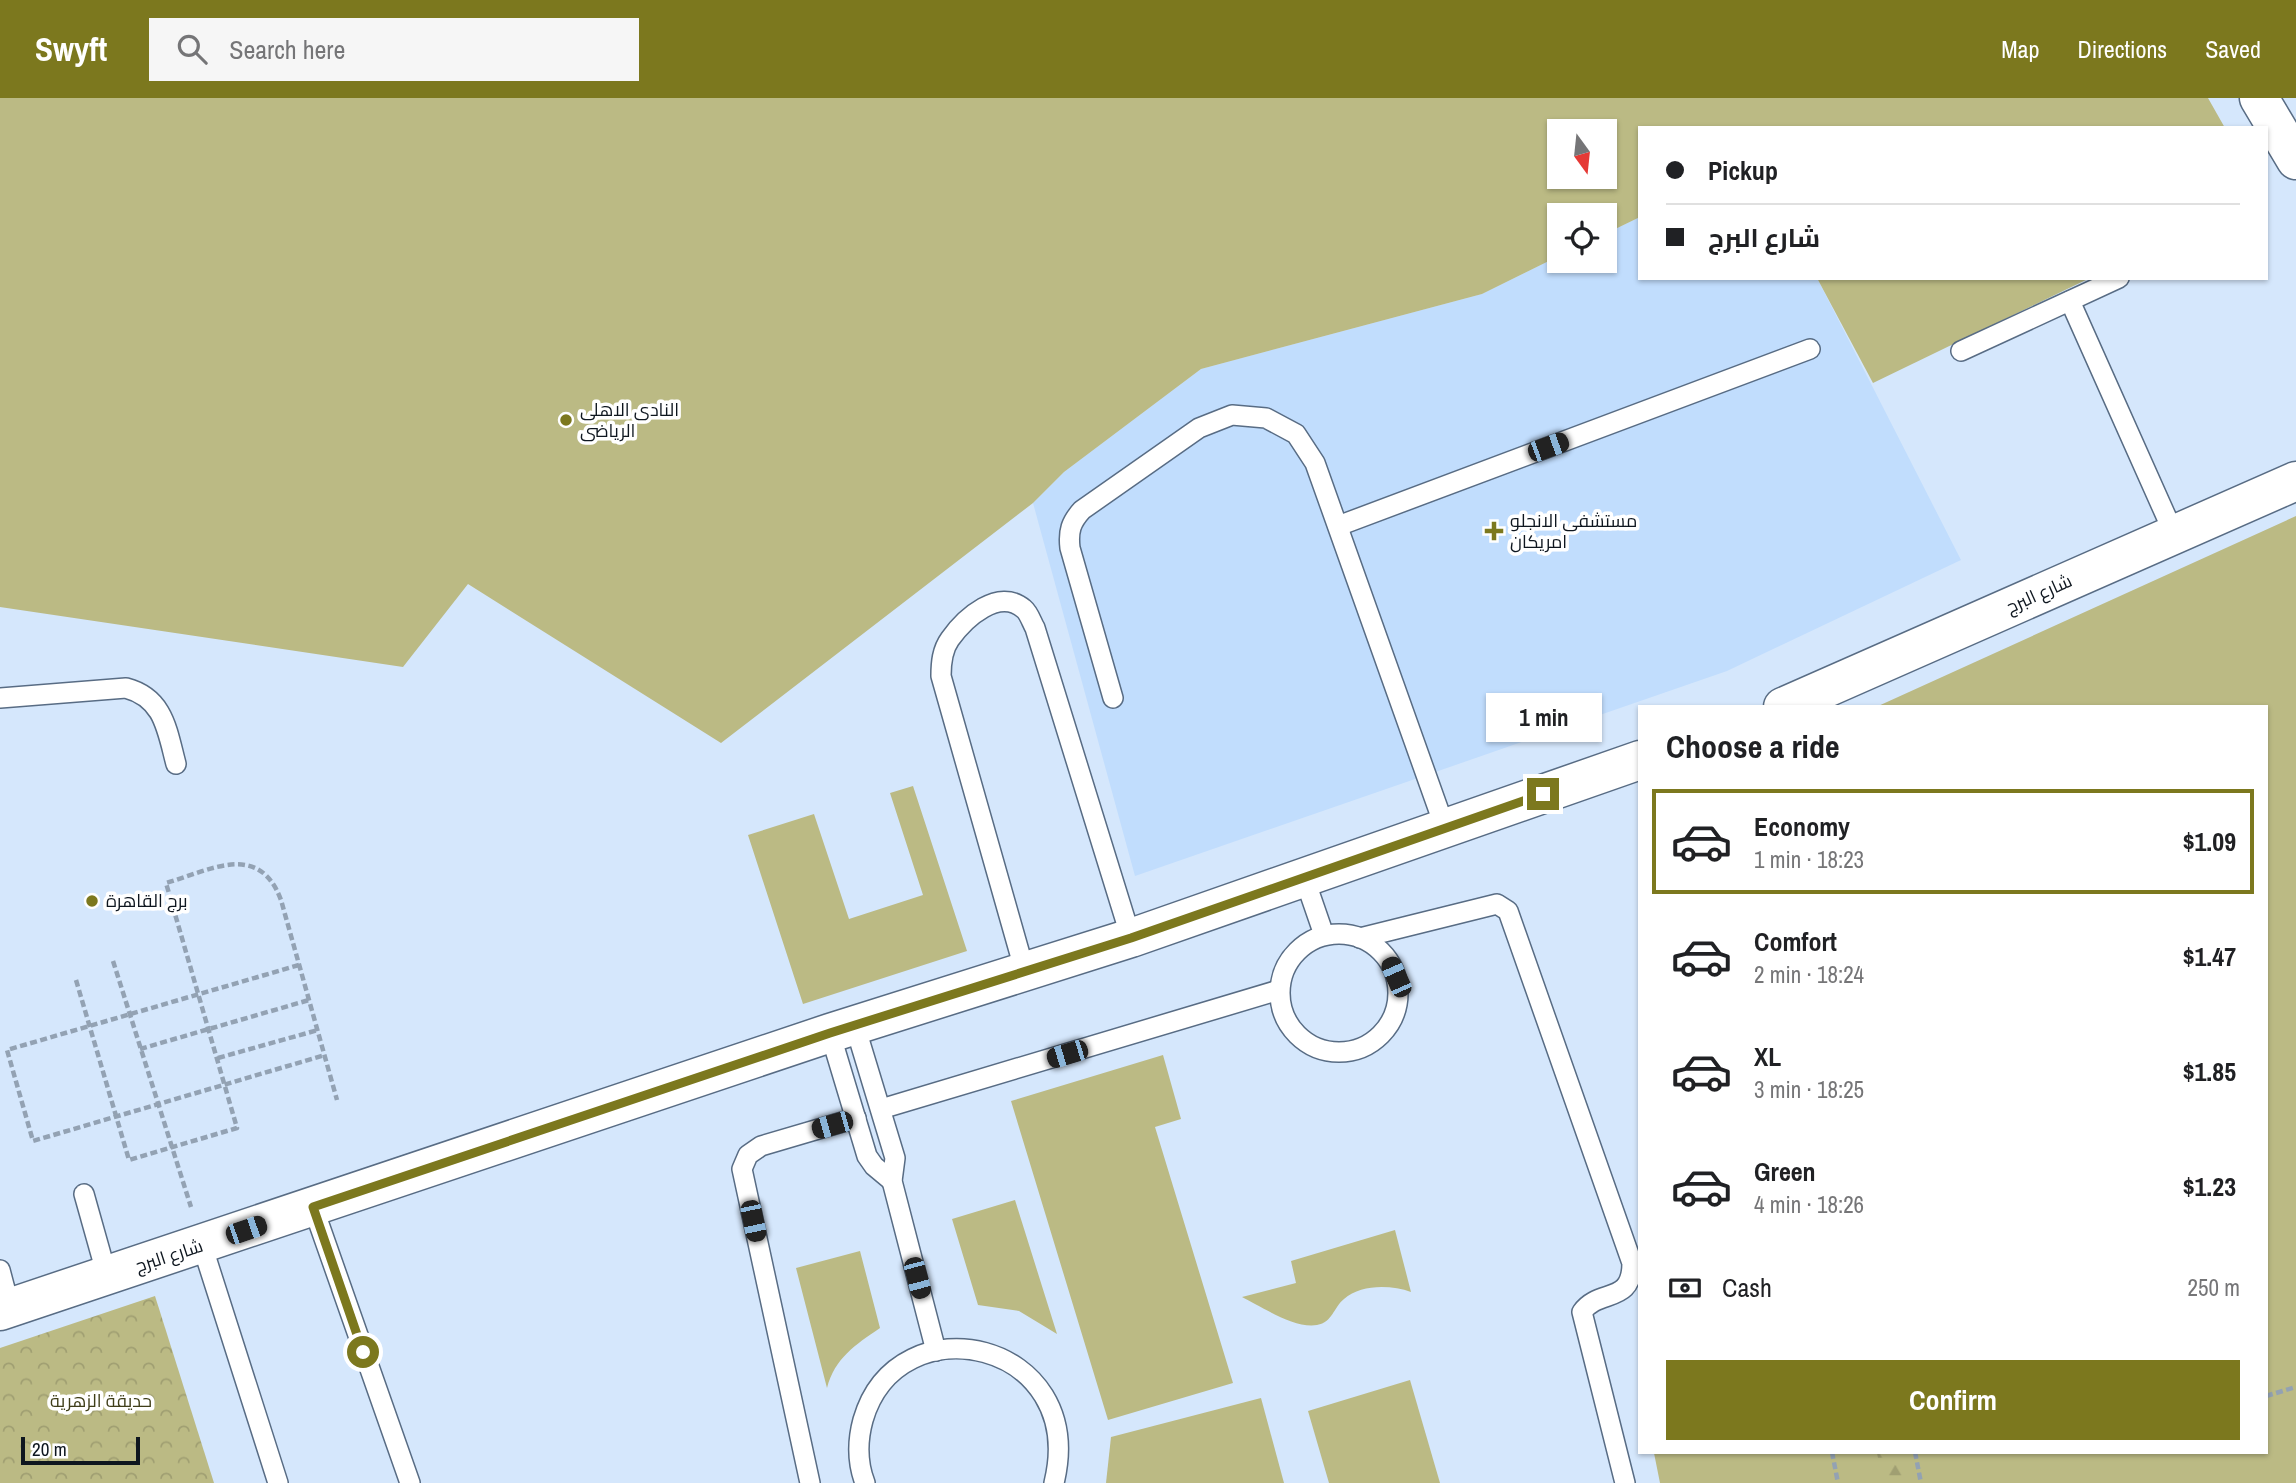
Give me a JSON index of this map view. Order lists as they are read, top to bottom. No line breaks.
{"streets":{"street":["شارع البرج"]},"parks":["حديقة الزهرية"],"places":{"other":["النادى الاهلى الرياضى","برج القاهرة"],"health":["مستشفى الانجلو امريكان"]},"scale_bar":"20 m","north":"bottom","page":{"header":"Swyft","search":"Search here","nav":["Map","Directions","Saved"],"banner":["Pickup","شارع البرج"],"bubble":"1 min","heading":"Choose a ride","list":[{"name":"Economy","note":"1 min · 18:23","value":"$1.09"},{"name":"Comfort","note":"2 min · 18:24","value":"$1.47"},{"name":"XL","note":"3 min · 18:25","value":"$1.85"},{"name":"Green","note":"4 min · 18:26","value":"$1.23"}],"pay":["Cash","250 m"],"buttons":"Confirm","scale":"20 m"}}
